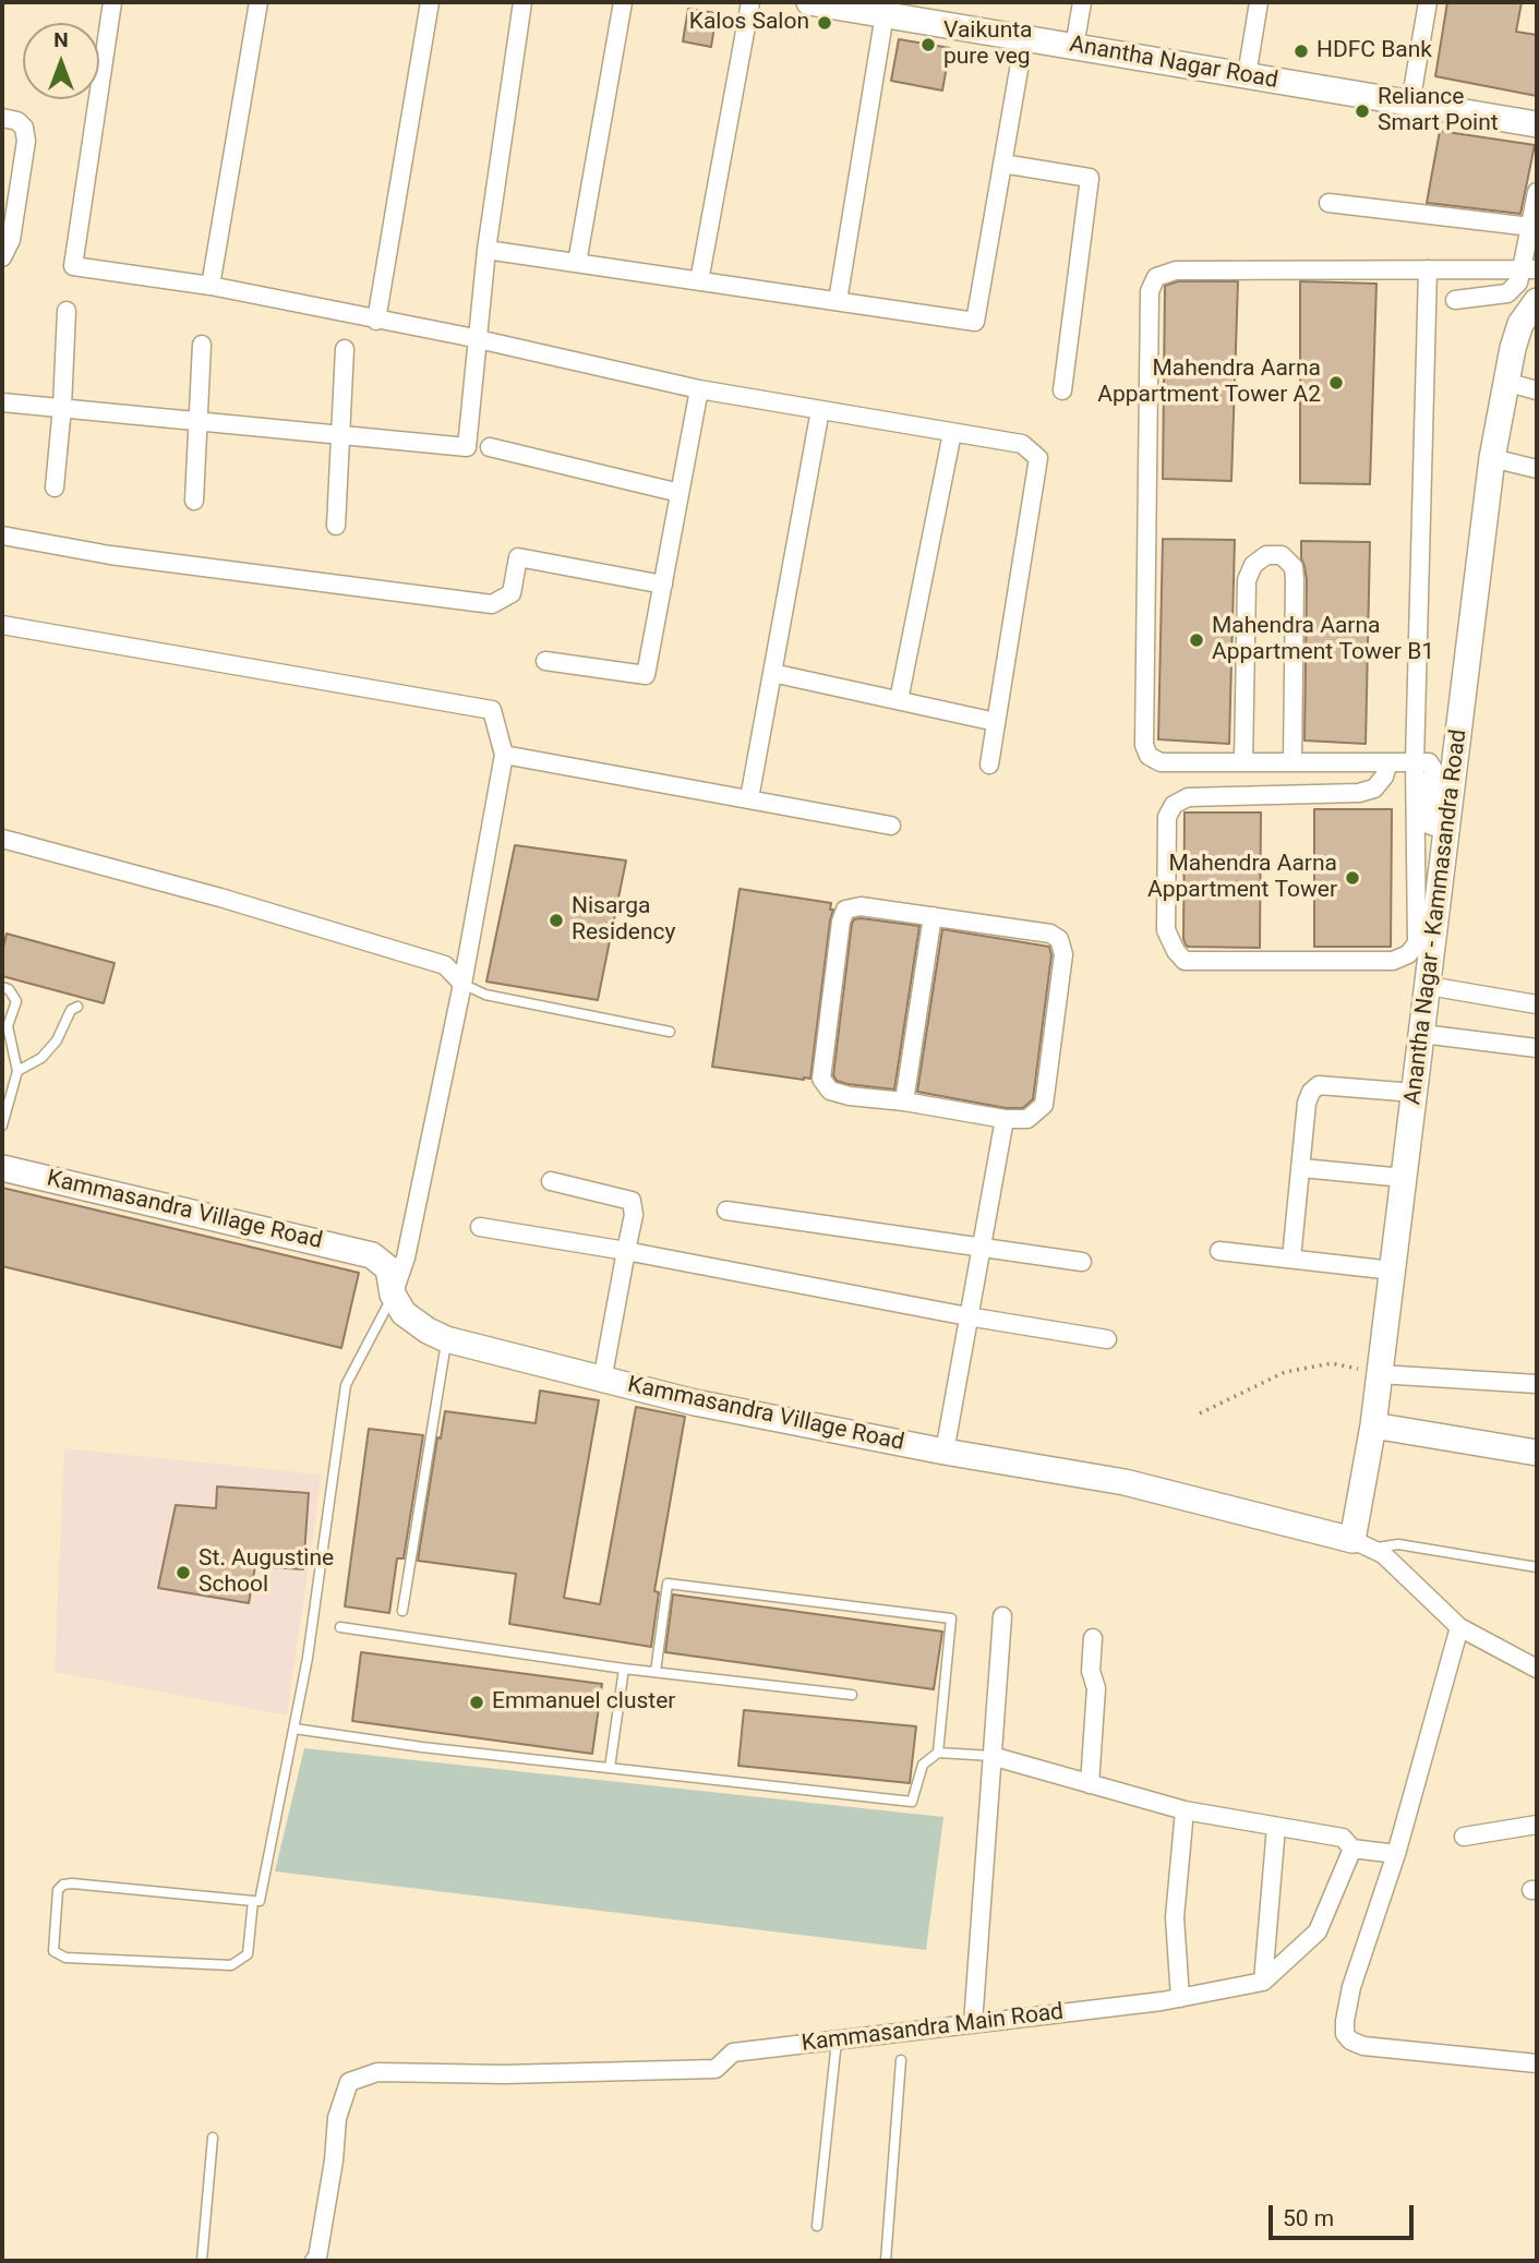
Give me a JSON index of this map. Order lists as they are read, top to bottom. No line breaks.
{"streets":{"street":["Anantha Nagar Road","Anantha Nagar - Kammasandra Road","Kammasandra Village Road","Kammasandra Main Road"]},"crossings":[["Anantha Nagar - Kammasandra Road","Kammasandra Village Road"]],"places":["Kalos Salon","Vaikunta pure veg","HDFC Bank","Reliance Smart Point","Mahendra Aarna Appartment Tower A2","Mahendra Aarna Appartment Tower B1","Mahendra Aarna Appartment Tower","Nisarga Residency","St. Augustine School","Emmanuel cluster"],"scale_bar":"50 m","north":"top"}
